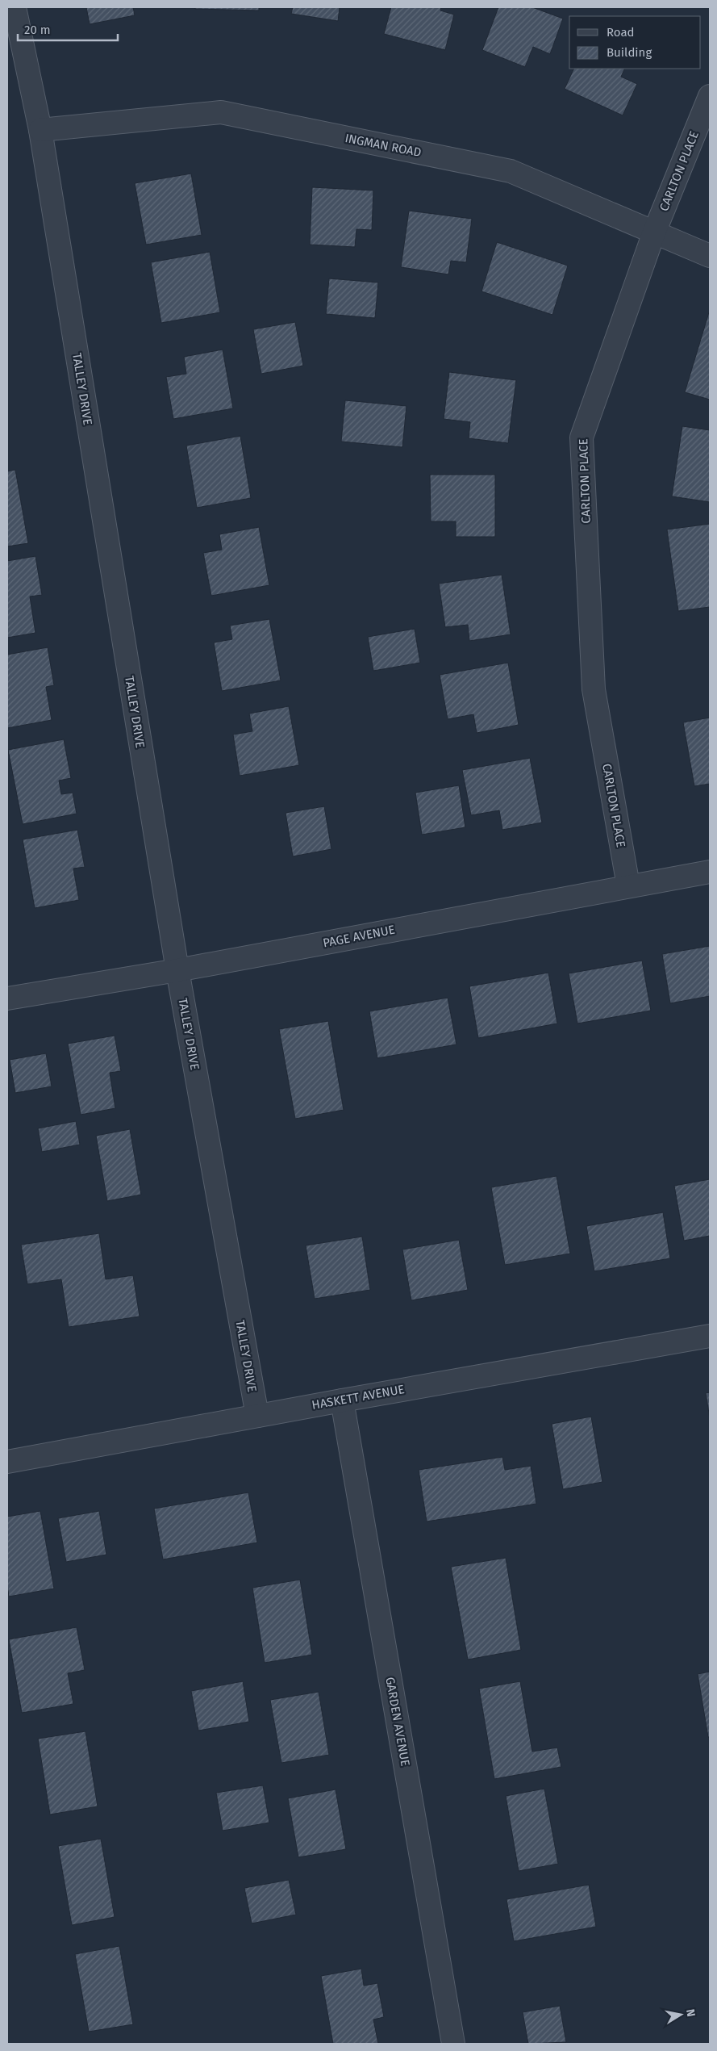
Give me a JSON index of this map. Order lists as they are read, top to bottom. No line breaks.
{"streets":{"street":["INGMAN ROAD","CARLTON PLACE","TALLEY DRIVE","PAGE AVENUE","HASKETT AVENUE","GARDEN AVENUE"]},"crossings":[["INGMAN ROAD","CARLTON PLACE"],["INGMAN ROAD","TALLEY DRIVE"],["CARLTON PLACE","PAGE AVENUE"],["TALLEY DRIVE","PAGE AVENUE"],["TALLEY DRIVE","HASKETT AVENUE"],["HASKETT AVENUE","GARDEN AVENUE"]],"legend":["Road","Building"],"scale_bar":"20 m","north":"right"}
